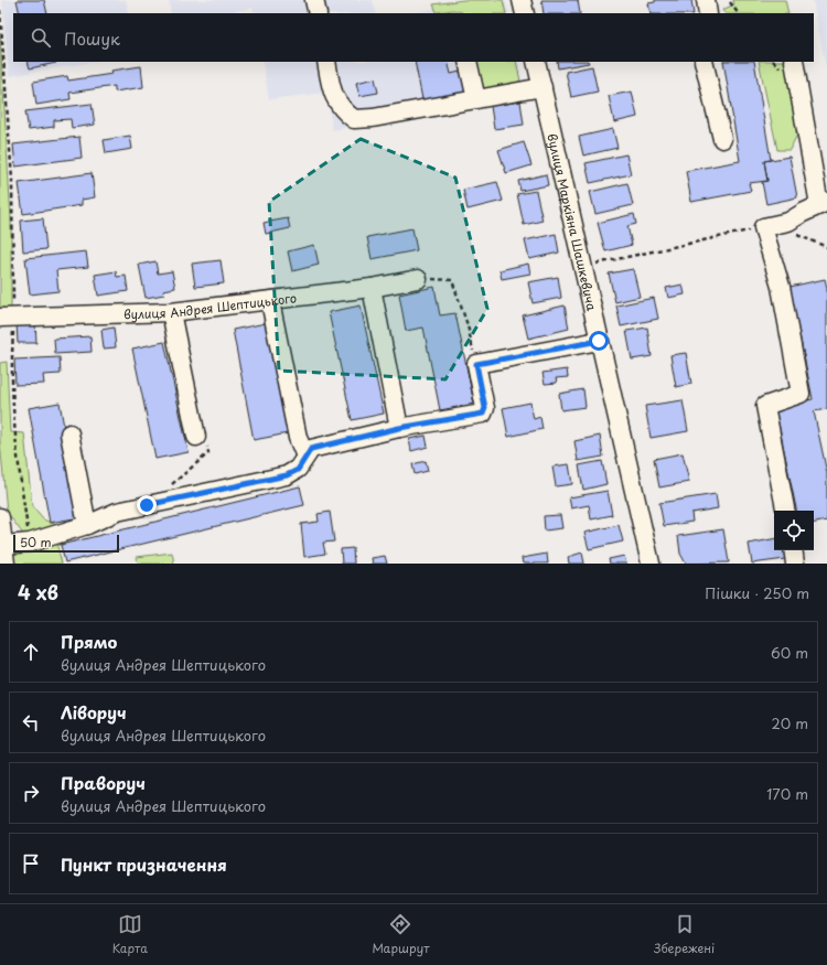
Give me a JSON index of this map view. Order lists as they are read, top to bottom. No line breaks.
{"streets":{"street":["вулиця Маркіяна Шашкевича","вулиця Андрея Шептицького"]},"scale_bar":"50 m","page":{"search":"Пошук","scale":"50 m","heading":["4 хв","Пішки · 250 m"],"list":[["Прямо","вулиця Андрея Шептицького","60 m"],["Ліворуч","вулиця Андрея Шептицького","20 m"],["Праворуч","вулиця Андрея Шептицького","170 m"],"Пункт призначення"],"nav":["Карта","Маршрут","Збережені"]}}
